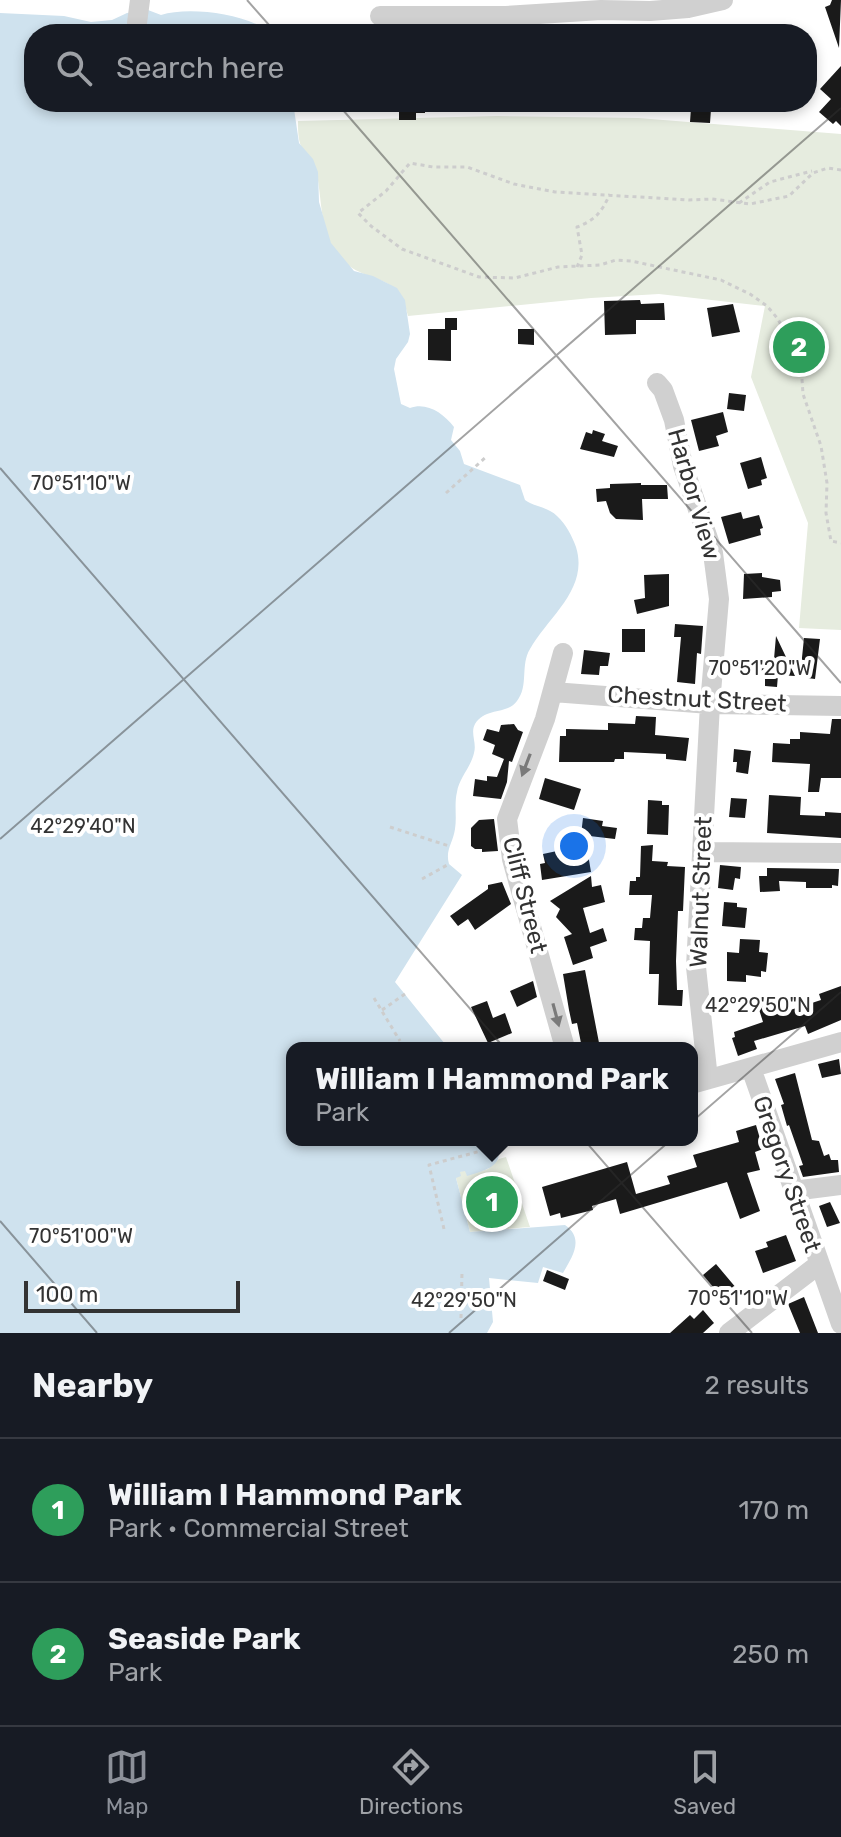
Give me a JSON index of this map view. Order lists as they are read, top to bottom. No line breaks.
{"streets":{"street":["Harbor View","Chestnut Street","Walnut Street","Cliff Street","Gregory Street"]},"crossings":[["Harbor View","Chestnut Street"],["Harbor View","Walnut Street"],["Chestnut Street","Walnut Street"],["Chestnut Street","Cliff Street"]],"one_way":["Cliff Street"],"scale_bar":"100 m","page":{"search":"Search here","pins":["2","1"],"popup":["William I Hammond Park","Park"],"scale":"100 m","heading":["Nearby","2 results"],"list":[{"mark":"1","name":"William I Hammond Park","note":"Park · Commercial Street","value":"170 m"},{"mark":"2","name":"Seaside Park","note":"Park","value":"250 m"}],"nav":["Map","Directions","Saved"]},"coordinates":["70°51'10\"W","70°51'20\"W","42°29'40\"N","42°29'50\"N","70°51'00\"W"]}
